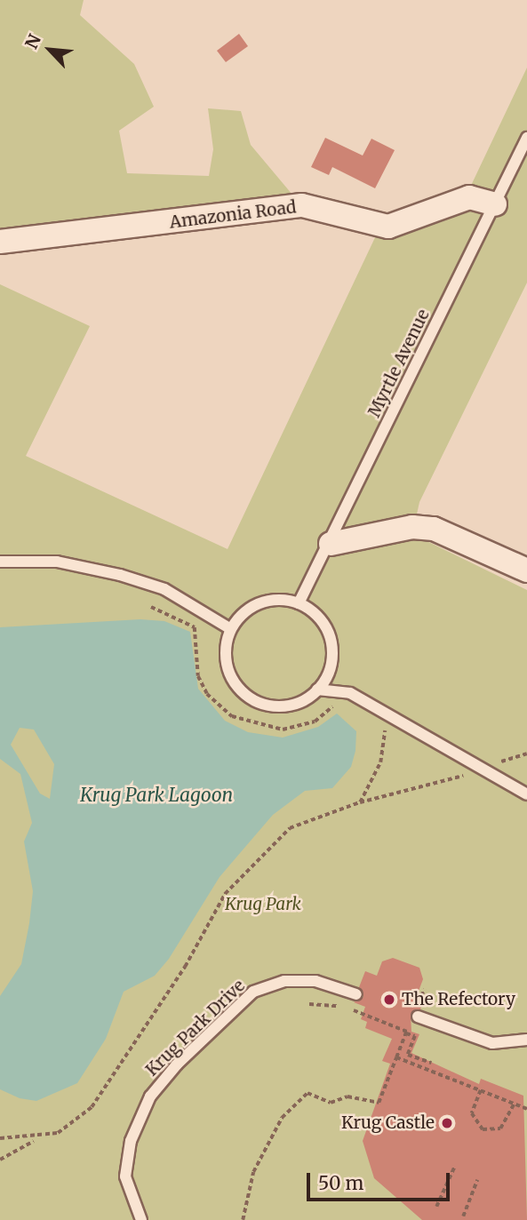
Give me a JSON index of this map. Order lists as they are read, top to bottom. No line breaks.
{"streets":{"street":["Amazonia Road"],"lane":["Myrtle Avenue","Krug Park Drive"]},"crossings":[["Amazonia Road","Myrtle Avenue"]],"water":["Krug Park Lagoon"],"parks":["Krug Park"],"places":["The Refectory","Krug Castle"],"scale_bar":"50 m","north":"top left"}
